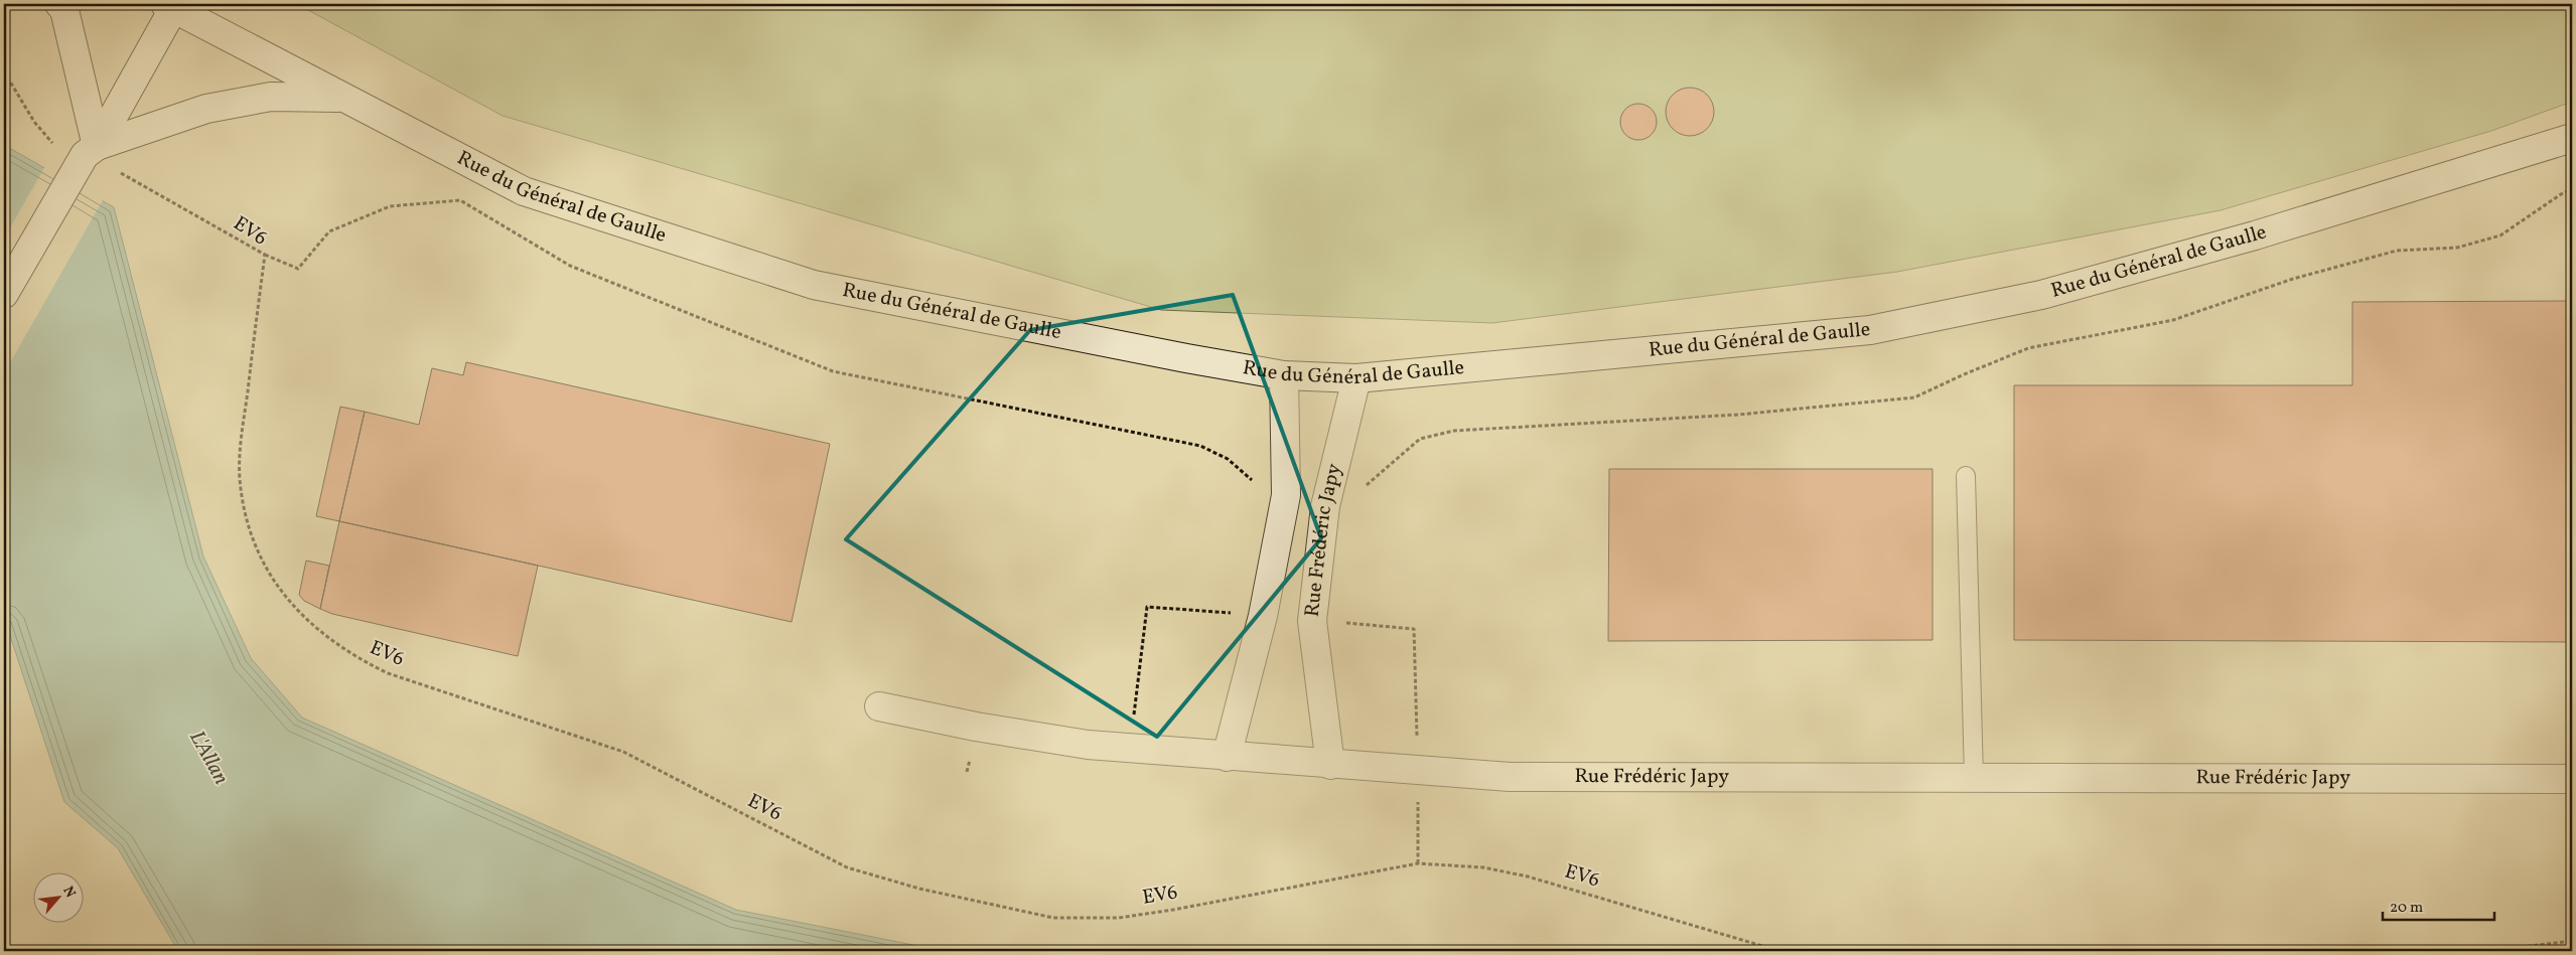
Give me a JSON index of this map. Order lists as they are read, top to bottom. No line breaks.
{"streets":{"main road":["Rue du Général de Gaulle","Rue Frédéric Japy"],"path":["EV6"]},"crossings":[["Rue du Général de Gaulle","Rue Frédéric Japy"]],"water":["L'Allan"],"scale_bar":"20 m","north":"top right"}
